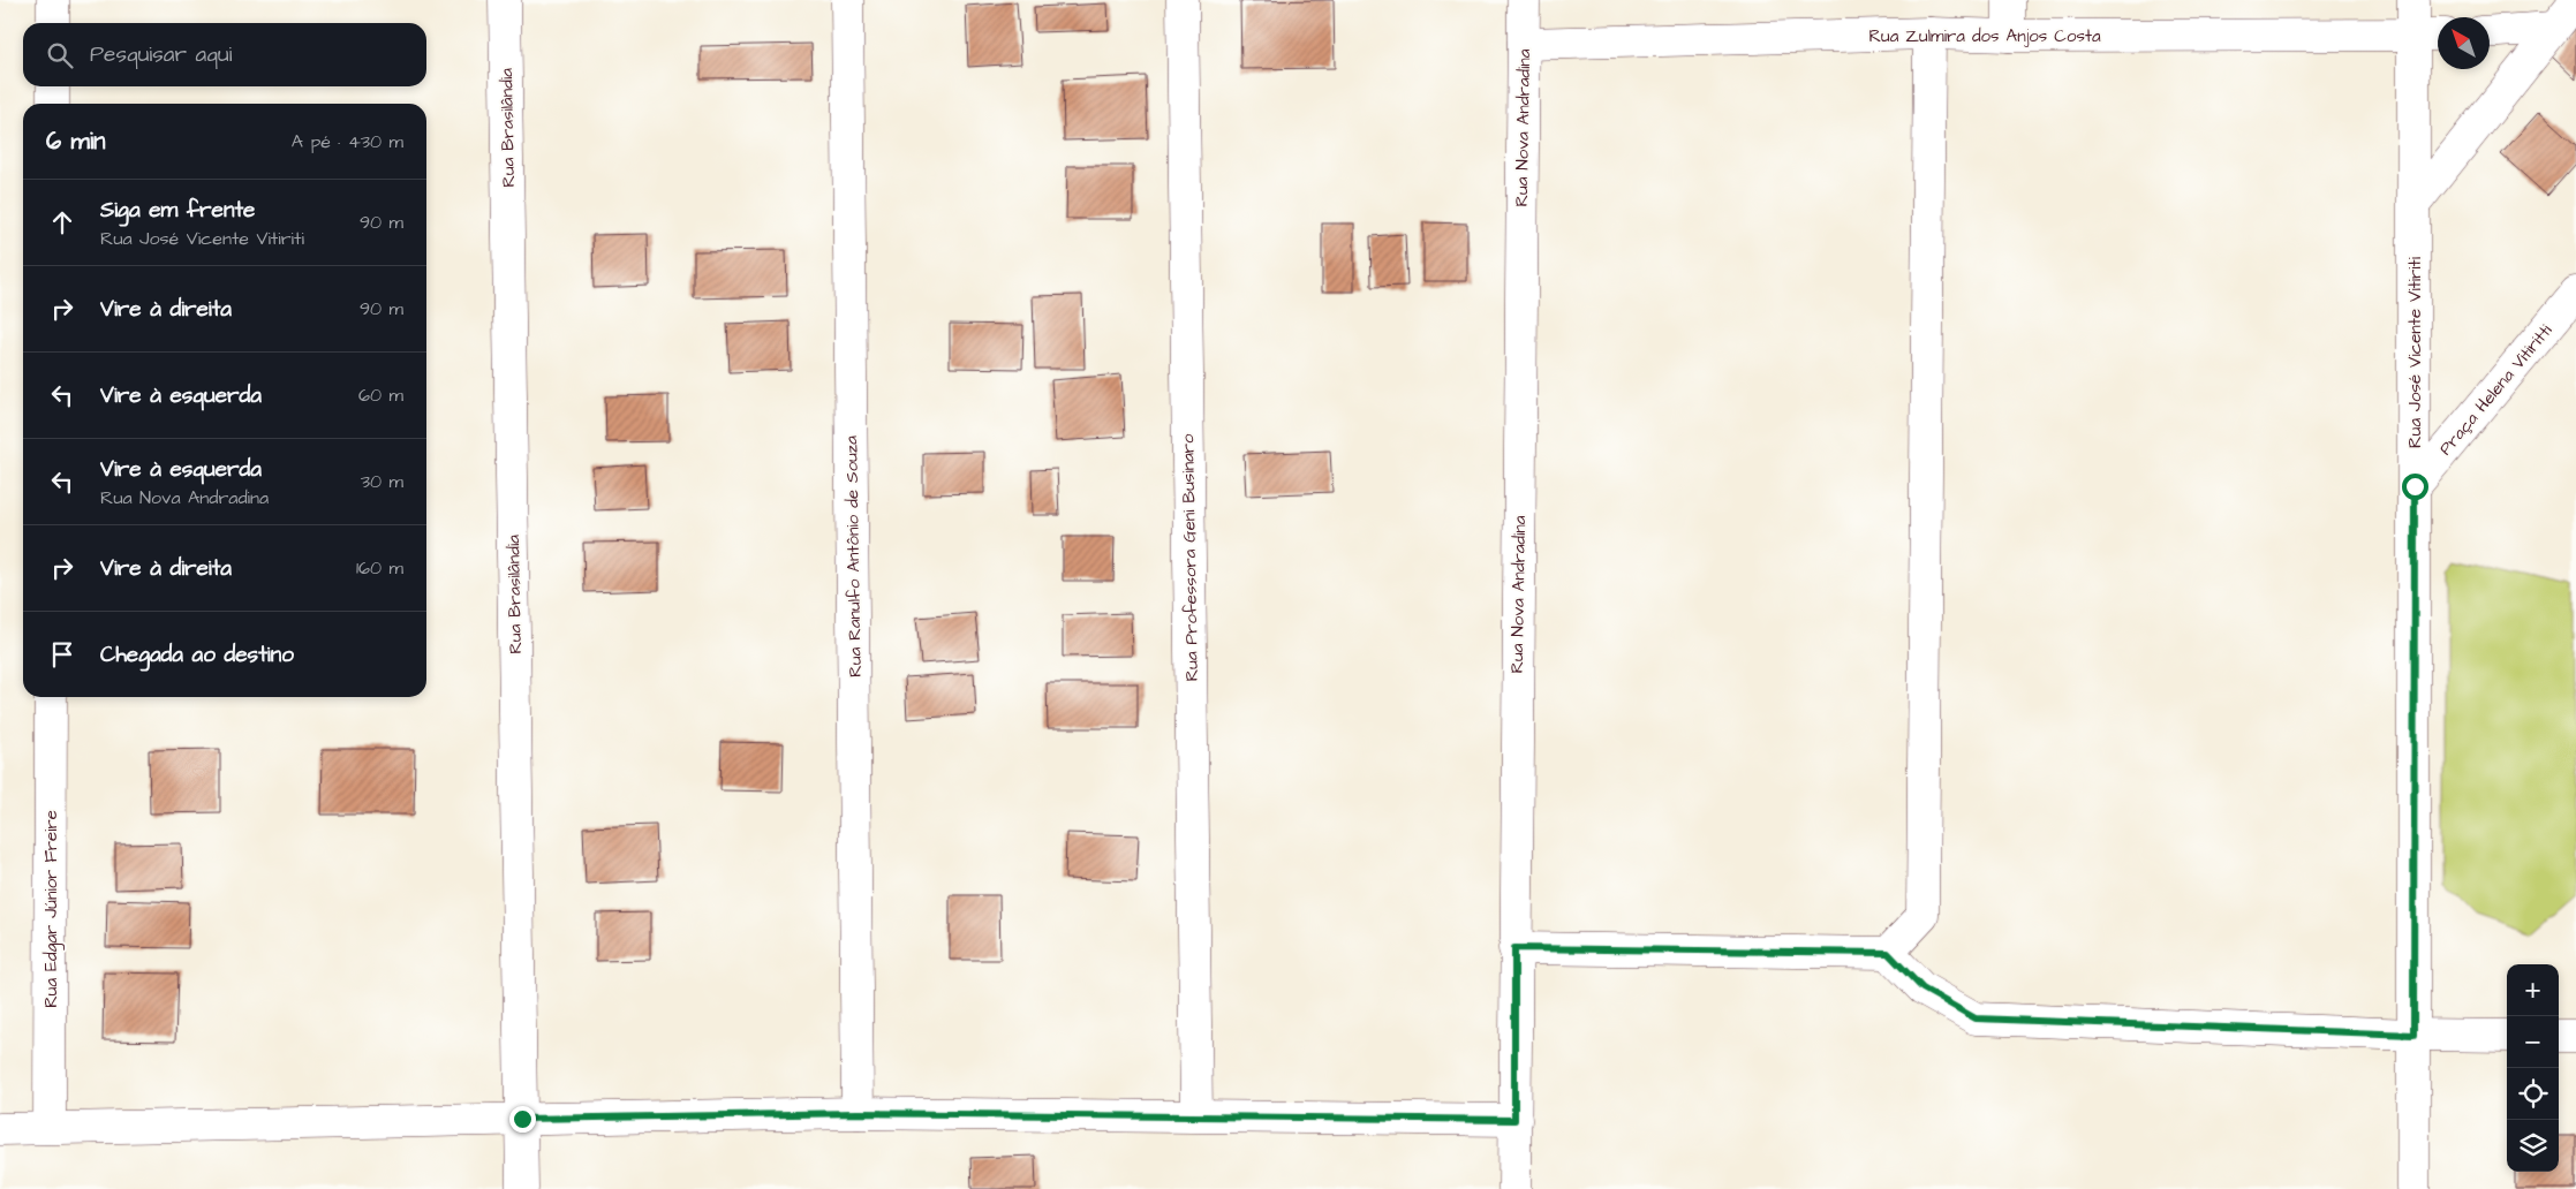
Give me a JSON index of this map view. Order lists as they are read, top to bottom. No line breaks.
{"streets":{"street":["Rua Zulmira dos Anjos Costa","Rua Brasilândia","Rua Nova Andradina","Rua José Vicente Vitiriti","Praça Helena Vitiritti","Rua Ranulfo Antônio de Souza","Rua Professora Geni Businaro","Rua Edgar Júnior Freire"]},"crossings":[["Rua Zulmira dos Anjos Costa","Rua Nova Andradina"],["Rua Zulmira dos Anjos Costa","Rua José Vicente Vitiriti"],["Rua José Vicente Vitiriti","Praça Helena Vitiritti"]],"north":"top left","page":{"search":"Pesquisar aqui","heading":["6 min","A pé · 430 m"],"list":[["Siga em frente","Rua José Vicente Vitiriti","90 m"],["Vire à direita","90 m"],["Vire à esquerda","60 m"],["Vire à esquerda","Rua Nova Andradina","30 m"],["Vire à direita","160 m"],"Chegada ao destino"],"map_buttons":["+","−"]}}
